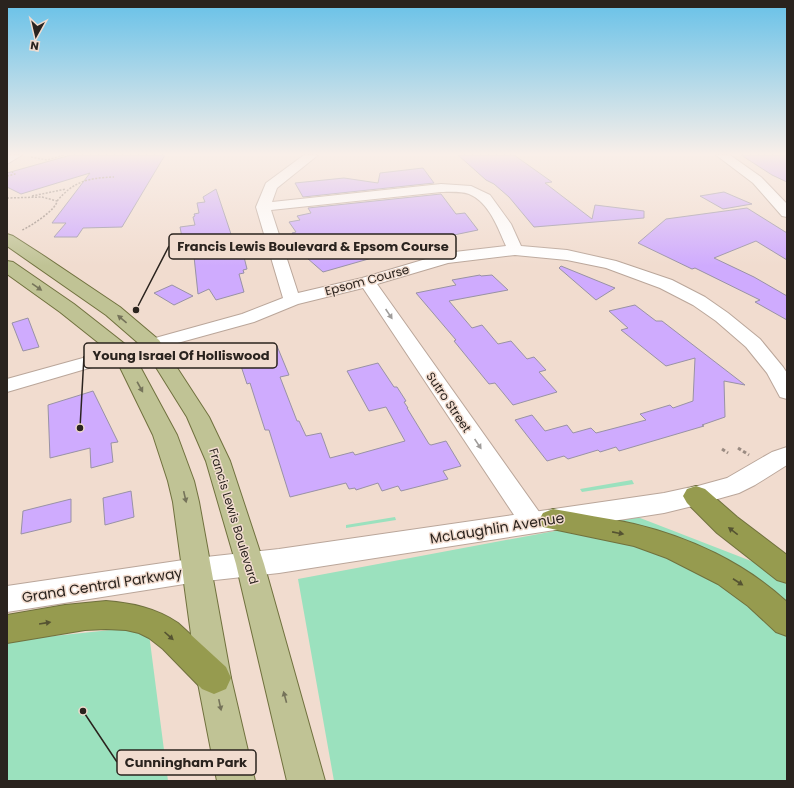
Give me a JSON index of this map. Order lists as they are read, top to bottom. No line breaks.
{"streets":{"main road":["Francis Lewis Boulevard"],"street":["Epsom Course","Sutro Street","McLaughlin Avenue","Grand Central Parkway"]},"crossings":[["Epsom Course","Sutro Street"],["Epsom Course","Francis Lewis Boulevard"],["Sutro Street","McLaughlin Avenue"],["Francis Lewis Boulevard","McLaughlin Avenue"],["McLaughlin Avenue","Grand Central Parkway"]],"one_way":["Sutro Street"],"places":["Francis Lewis Boulevard & Epsom Course","Young Israel Of Holliswood","Cunningham Park"],"north":"bottom"}
